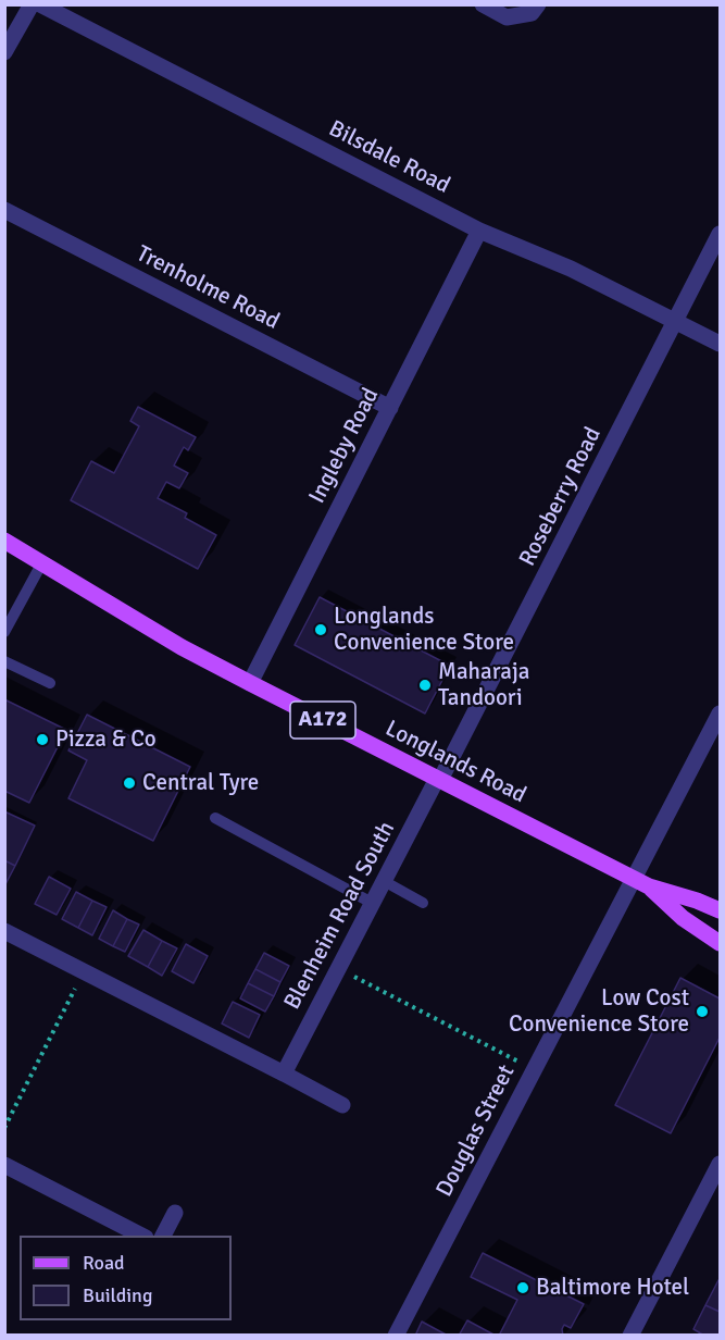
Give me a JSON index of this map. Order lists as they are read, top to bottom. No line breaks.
{"streets":{"main road":["A172","Longlands Road"],"street":["Bilsdale Road","Trenholme Road","Ingleby Road","Roseberry Road","Blenheim Road South","Douglas Street"]},"crossings":[["Bilsdale Road","Ingleby Road"],["Bilsdale Road","Roseberry Road"],["Trenholme Road","Ingleby Road"],["Ingleby Road","Longlands Road"],["Roseberry Road","Longlands Road"],["Roseberry Road","Blenheim Road South"],["Longlands Road","Blenheim Road South"],["Longlands Road","Douglas Street"]],"places":["Longlands Convenience Store","Maharaja Tandoori","Pizza & Co","Central Tyre","Low Cost Convenience Store","Baltimore Hotel"],"legend":["Road","Building"]}
